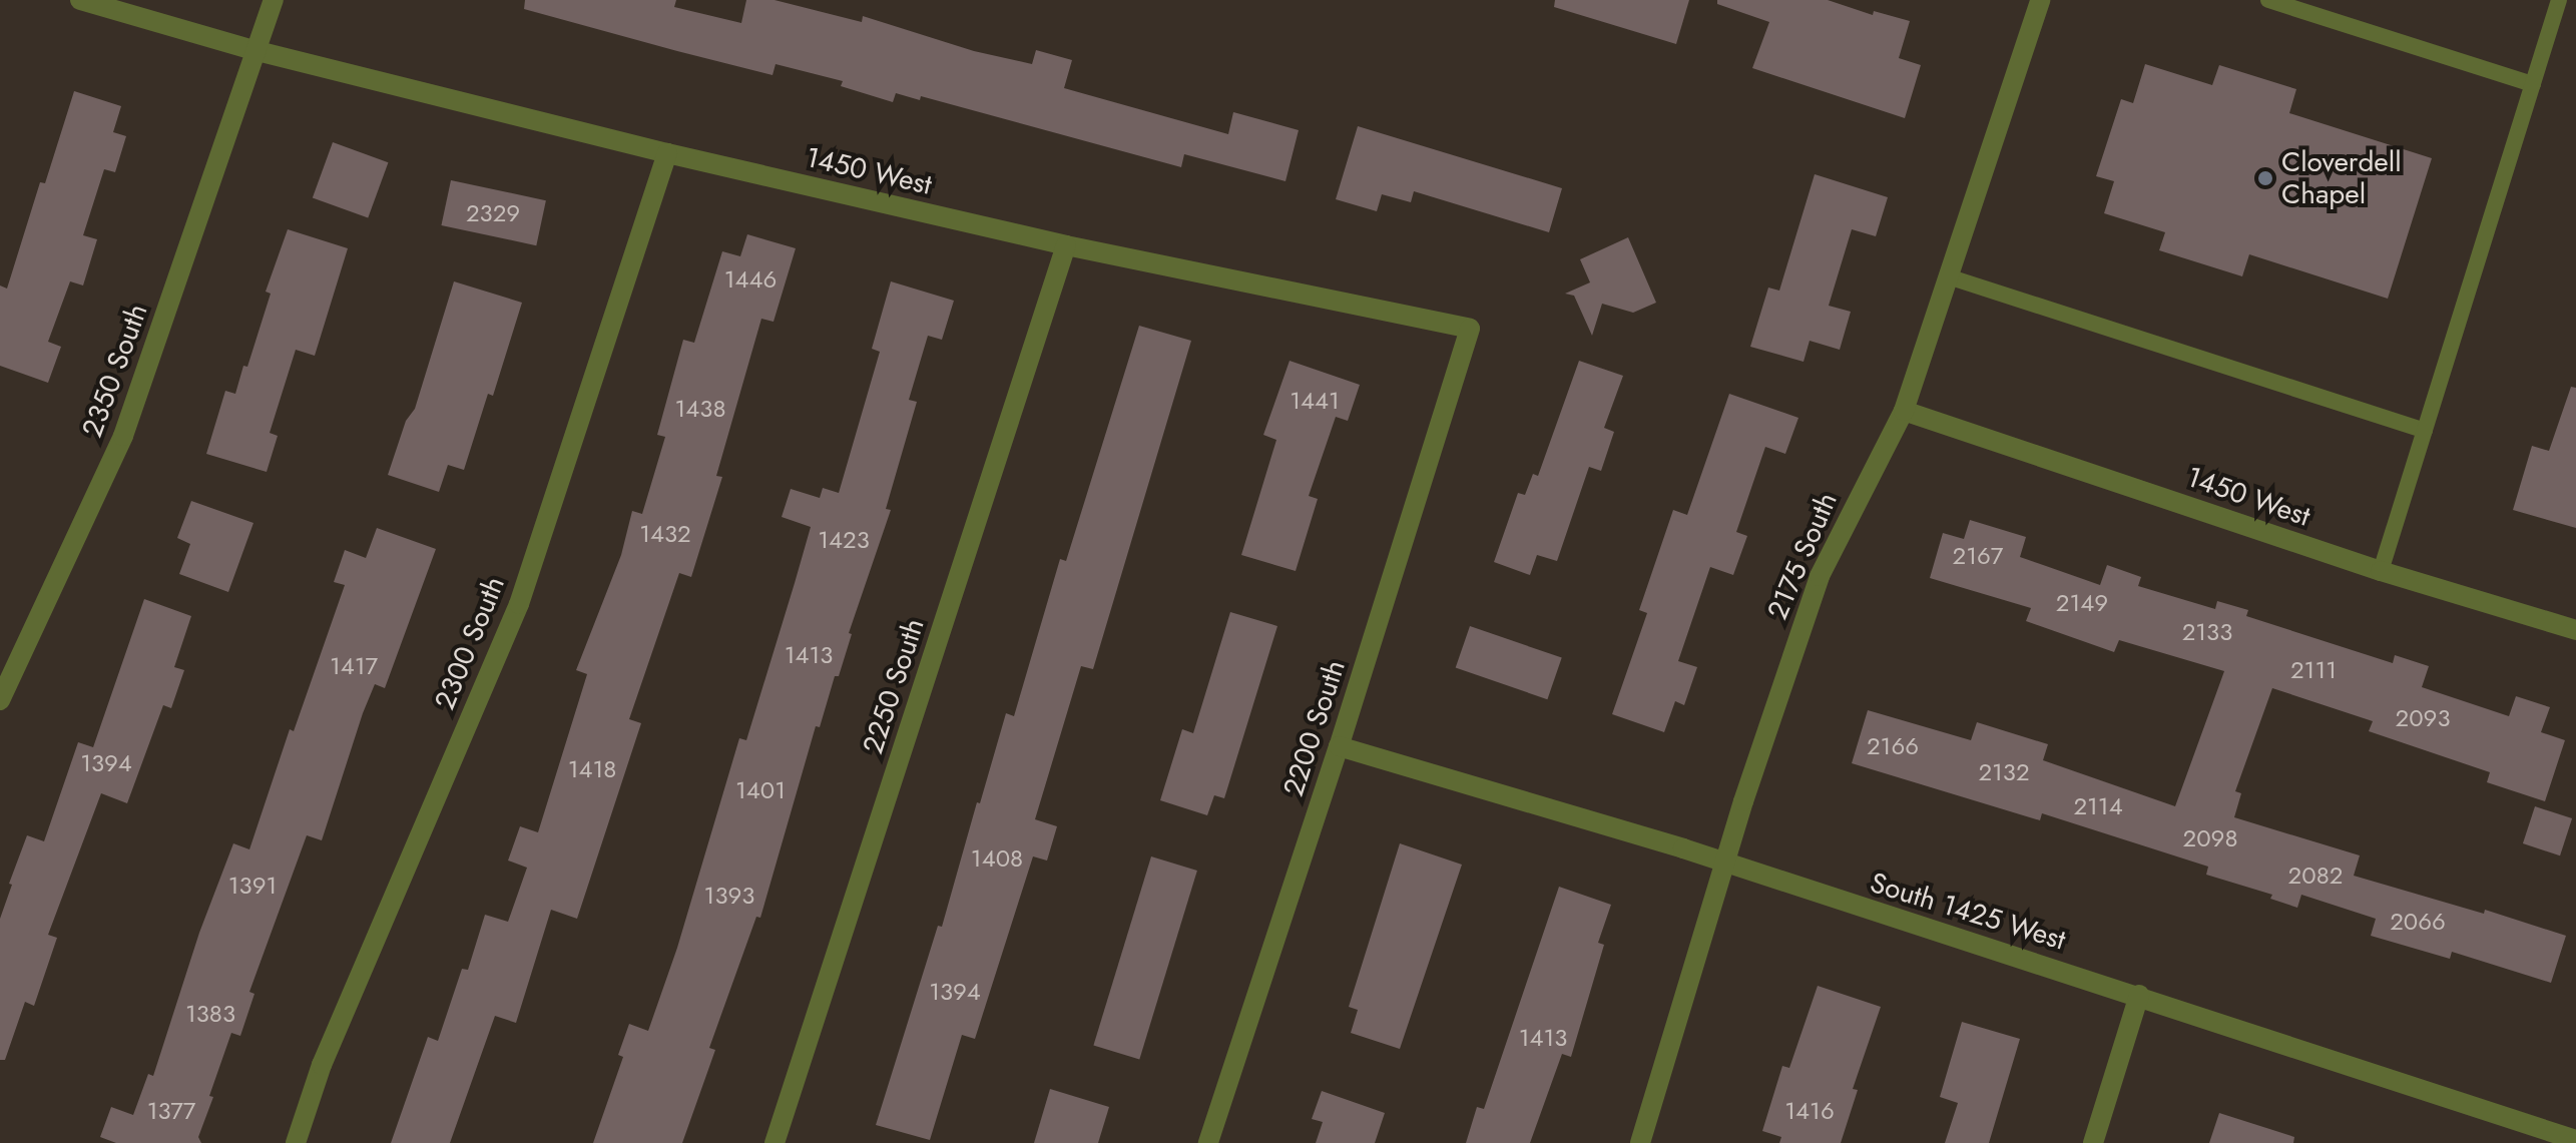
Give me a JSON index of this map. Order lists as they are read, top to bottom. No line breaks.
{"streets":{"street":["1450 West","2350 South","2175 South","2300 South","2250 South","2200 South","South 1425 West"]},"crossings":[["1450 West","2350 South"],["1450 West","2175 South"],["1450 West","2300 South"],["1450 West","2250 South"],["1450 West","2200 South"],["2175 South","South 1425 West"],["2200 South","South 1425 West"]],"places":["Cloverdell Chapel"],"house_numbers":["2329","1446","1441","1438","1432","1423","2167","2149","2133","1413","1417","2111","2093","2166","1394","1418","2132","1401","2114","2098","1408","2082","1391","1393","2066","1394","1383","1413","1377","1416"]}
